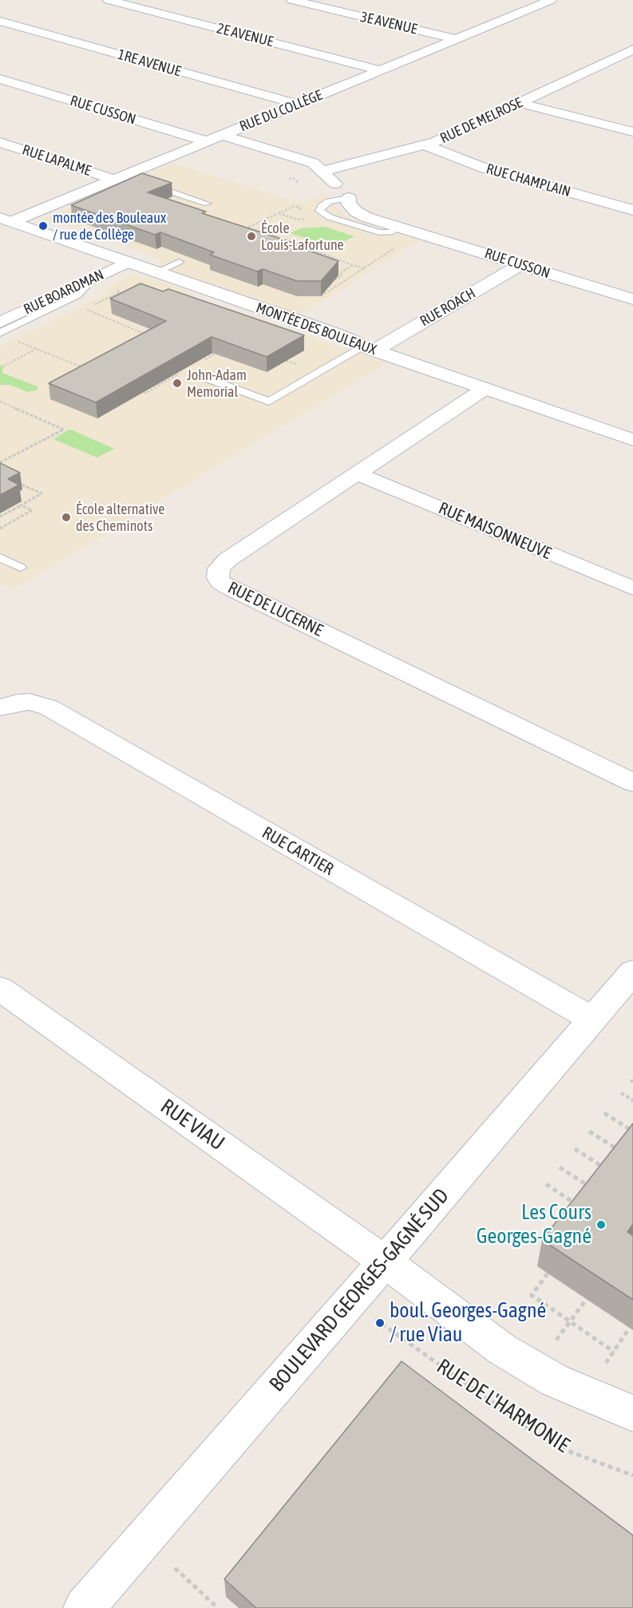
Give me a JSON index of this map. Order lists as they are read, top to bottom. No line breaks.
{"streets":{"street":["3E AVENUE","2E AVENUE","1RE AVENUE","RUE CUSSON","RUE DU COLLÈGE","RUE DE MELROSE","RUE LAPALME","RUE CHAMPLAIN","RUE BOARDMAN","RUE ROACH","MONTÉE DES BOULEAUX","RUE MAISONNEUVE","RUE DE LUCERNE","RUE CARTIER","RUE VIAU","BOULEVARD GEORGES-GAGNÉ SUD"],"path":["RUE DE L'HARMONIE"]},"crossings":[["3E AVENUE","RUE DU COLLÈGE"],["2E AVENUE","RUE DU COLLÈGE"],["1RE AVENUE","RUE DU COLLÈGE"],["RUE CUSSON","RUE DU COLLÈGE"],["RUE CUSSON","RUE DE MELROSE"],["RUE CUSSON","RUE ROACH"],["RUE DU COLLÈGE","RUE LAPALME"],["RUE DU COLLÈGE","MONTÉE DES BOULEAUX"],["RUE DE MELROSE","RUE CHAMPLAIN"],["RUE BOARDMAN","MONTÉE DES BOULEAUX"],["RUE ROACH","MONTÉE DES BOULEAUX"],["MONTÉE DES BOULEAUX","RUE DE LUCERNE"],["RUE MAISONNEUVE","RUE DE LUCERNE"],["RUE CARTIER","BOULEVARD GEORGES-GAGNÉ SUD"],["RUE VIAU","BOULEVARD GEORGES-GAGNÉ SUD"]],"places":["montée des Bouleaux / rue de Collège","École Louis-Lafortune","John-Adam Memorial","École alternative des Cheminots","Les Cours Georges-Gagné","boul. Georges-Gagné / rue Viau"]}
